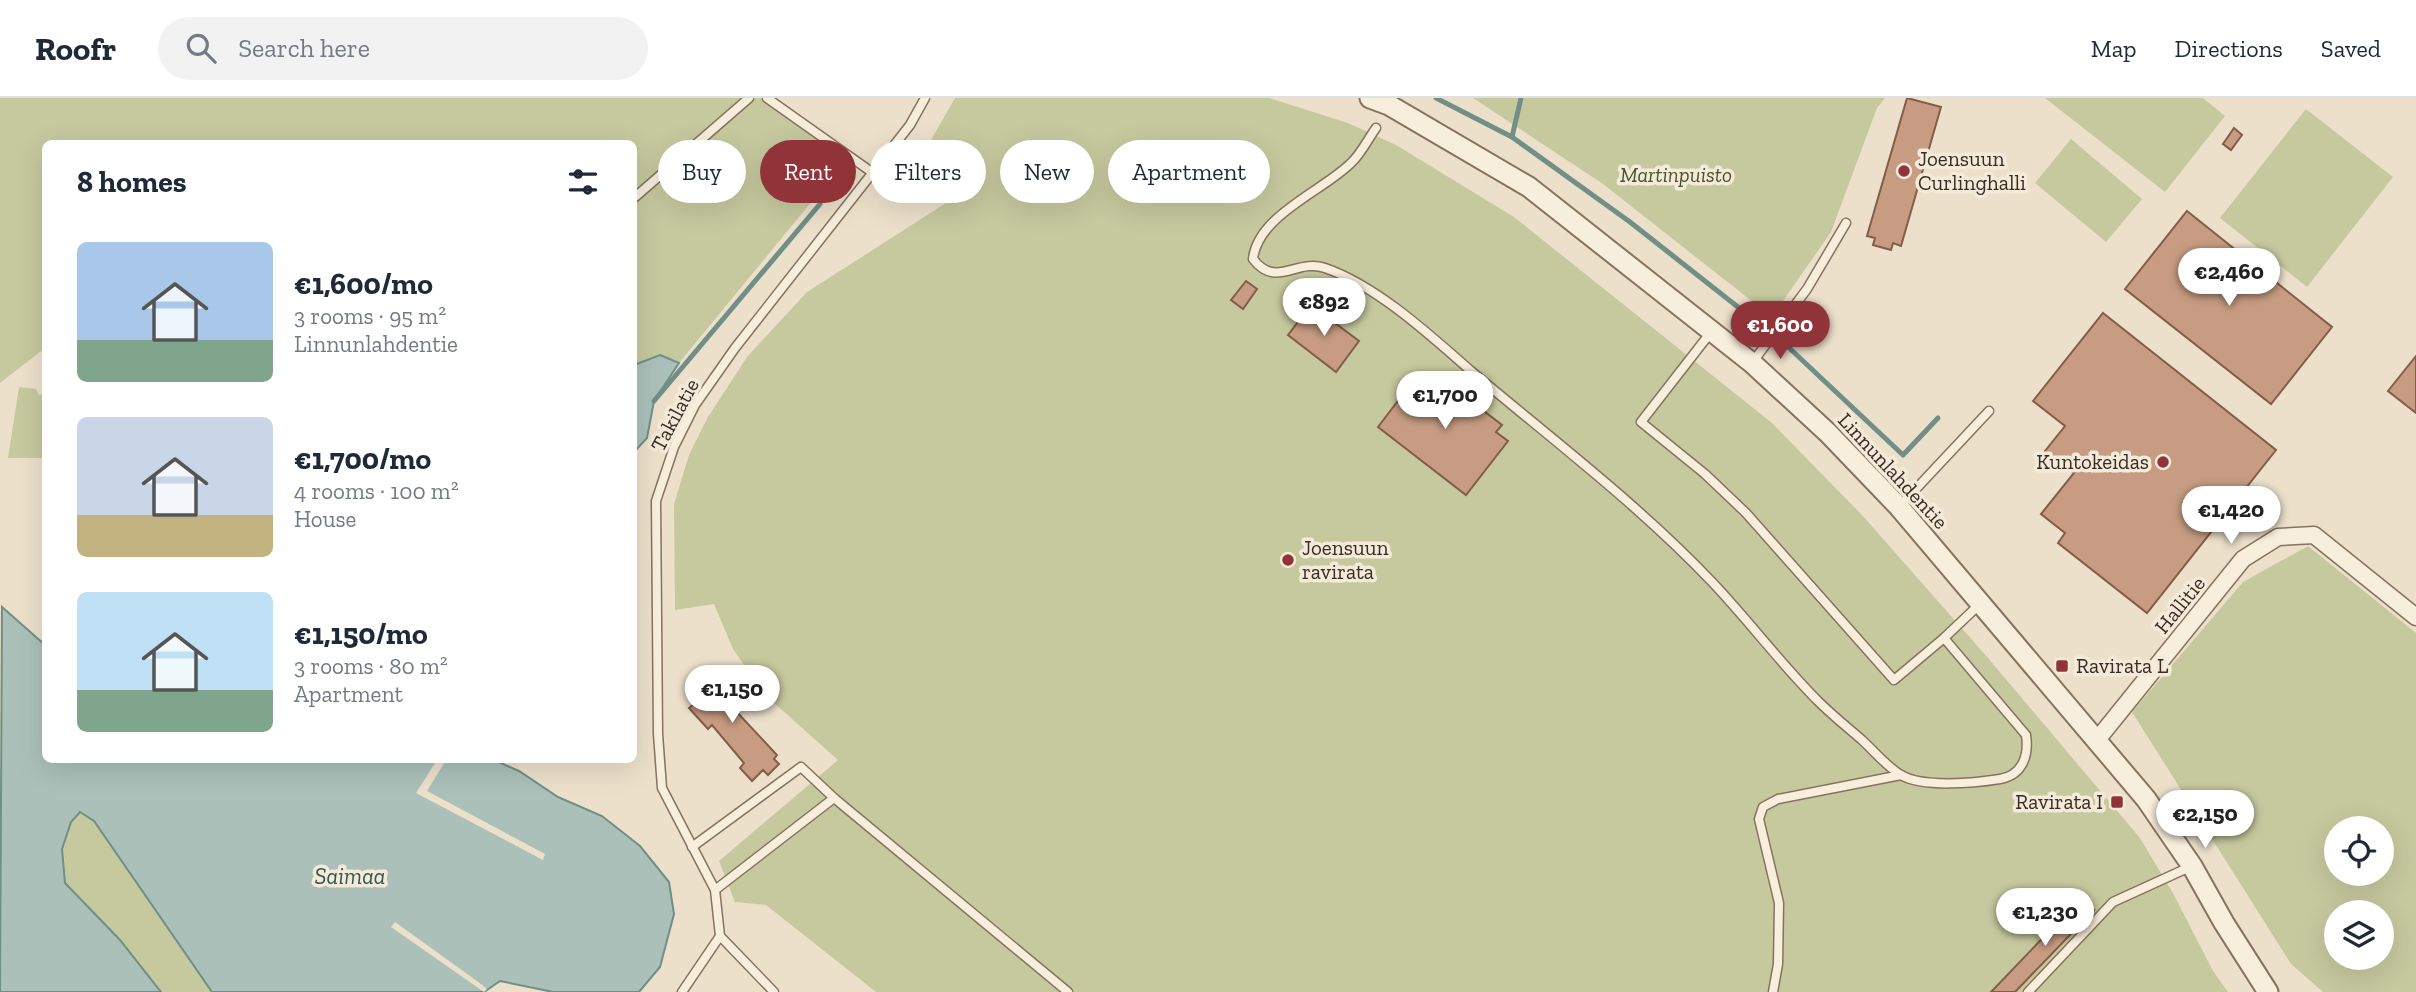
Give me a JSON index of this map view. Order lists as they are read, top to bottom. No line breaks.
{"streets":{"street":["Linnunlahdentie","Hallitie"],"lane":["Takilatie"]},"crossings":[["Linnunlahdentie","Hallitie"]],"water":["Saimaa"],"parks":["Martinpuisto"],"places":{"other":["Joensuun Curlinghalli","Kuntokeidas","Joensuun ravirata"],"transit":["Ravirata L","Ravirata I"]},"page":{"header":"Roofr","search":"Search here","nav":["Map","Directions","Saved"],"chip":["Buy","Rent","Filters","New","Apartment"],"heading":"8 homes","list":[{"name":"€1,600/mo","note":"3 rooms · 95 m² · Linnunlahdentie"},{"name":"€1,700/mo","note":"4 rooms · 100 m² · House"},{"name":"€1,150/mo","note":"3 rooms · 80 m² · Apartment"}],"price":["€2,460","€892","€1,600","€1,700","€1,420","€1,150","€2,150","€1,230"]}}
